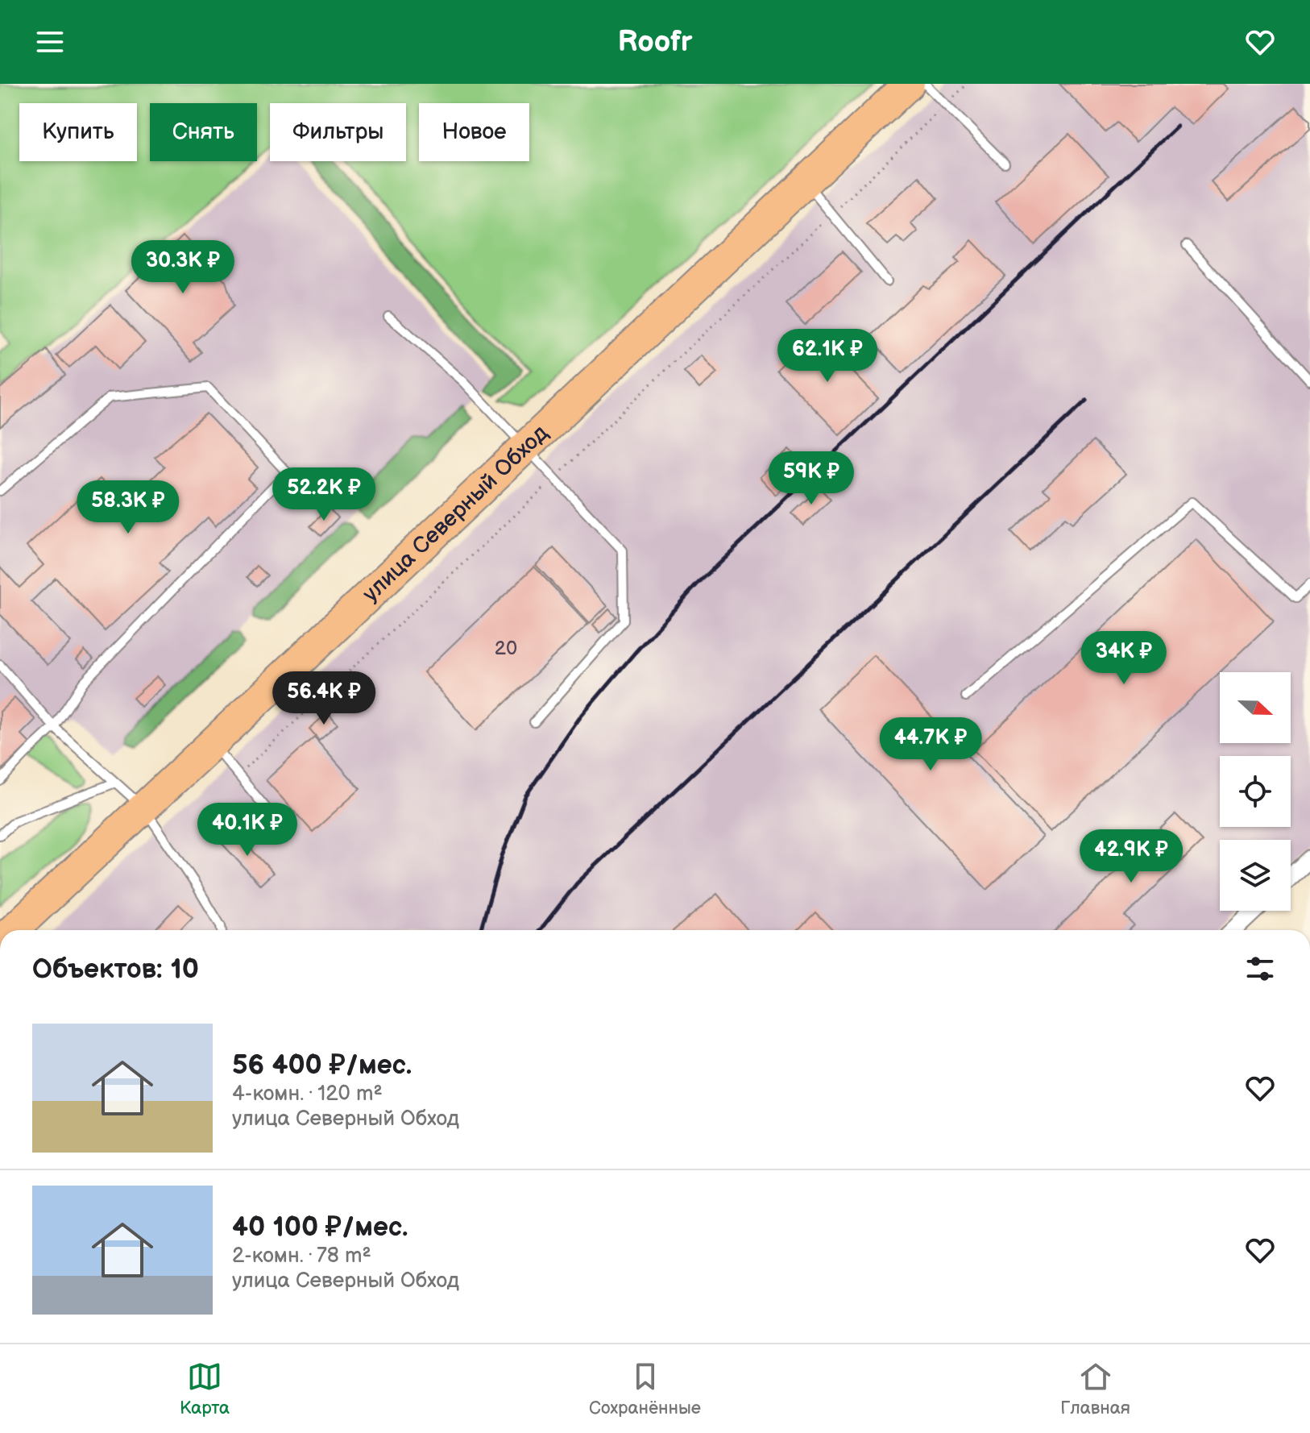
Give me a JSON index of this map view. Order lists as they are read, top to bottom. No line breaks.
{"streets":{"highway":["улица Северный Обход"]},"house_numbers":["20"],"north":"right","page":{"header":"Roofr","chip":["Купить","Снять","Фильтры","Новое"],"price":["30.3K ₽","62.1K ₽","59K ₽","52.2K ₽","58.3K ₽","34K ₽","56.4K ₽","44.7K ₽","40.1K ₽","42.9K ₽"],"heading":"Объектов: 10","list":[{"name":"56 400 ₽/мес.","note":"4-комн. · 120 m² · улица Северный Обход"},{"name":"40 100 ₽/мес.","note":"2-комн. · 78 m² · улица Северный Обход"}],"tabs":["Карта","Сохранённые","Главная"]}}
